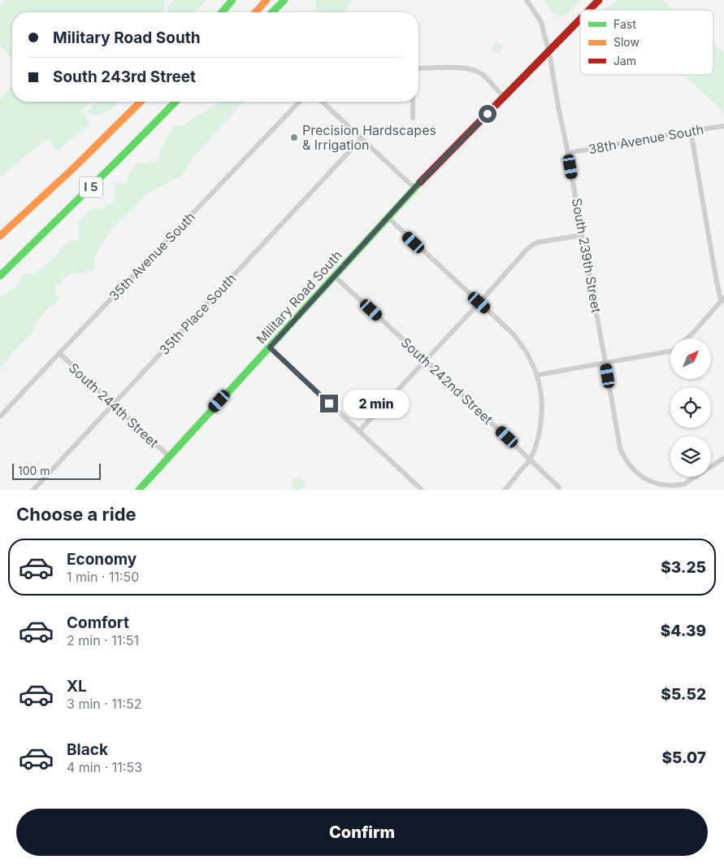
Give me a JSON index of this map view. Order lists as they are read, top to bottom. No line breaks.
{"streets":{"main road":["I 5","Military Road South"],"street":["38th Avenue South","South 239th Street","35th Avenue South","35th Place South","South 242nd Street","South 244th Street"]},"crossings":[["38th Avenue South","South 239th Street"],["South 239th Street","Military Road South"],["35th Avenue South","South 244th Street"],["Military Road South","South 242nd Street"],["Military Road South","South 244th Street"],["35th Place South","South 244th Street"]],"places":["Precision Hardscapes & Irrigation"],"legend":["Fast","Slow","Jam"],"scale_bar":"100 m","north":"top right","page":{"banner":["Military Road South","South 243rd Street"],"bubble":"2 min","scale":"100 m","heading":"Choose a ride","list":[{"name":"Economy","note":"1 min · 11:50","value":"$3.25"},{"name":"Comfort","note":"2 min · 11:51","value":"$4.39"},{"name":"XL","note":"3 min · 11:52","value":"$5.52"},{"name":"Black","note":"4 min · 11:53","value":"$5.07"}],"buttons":"Confirm"}}
